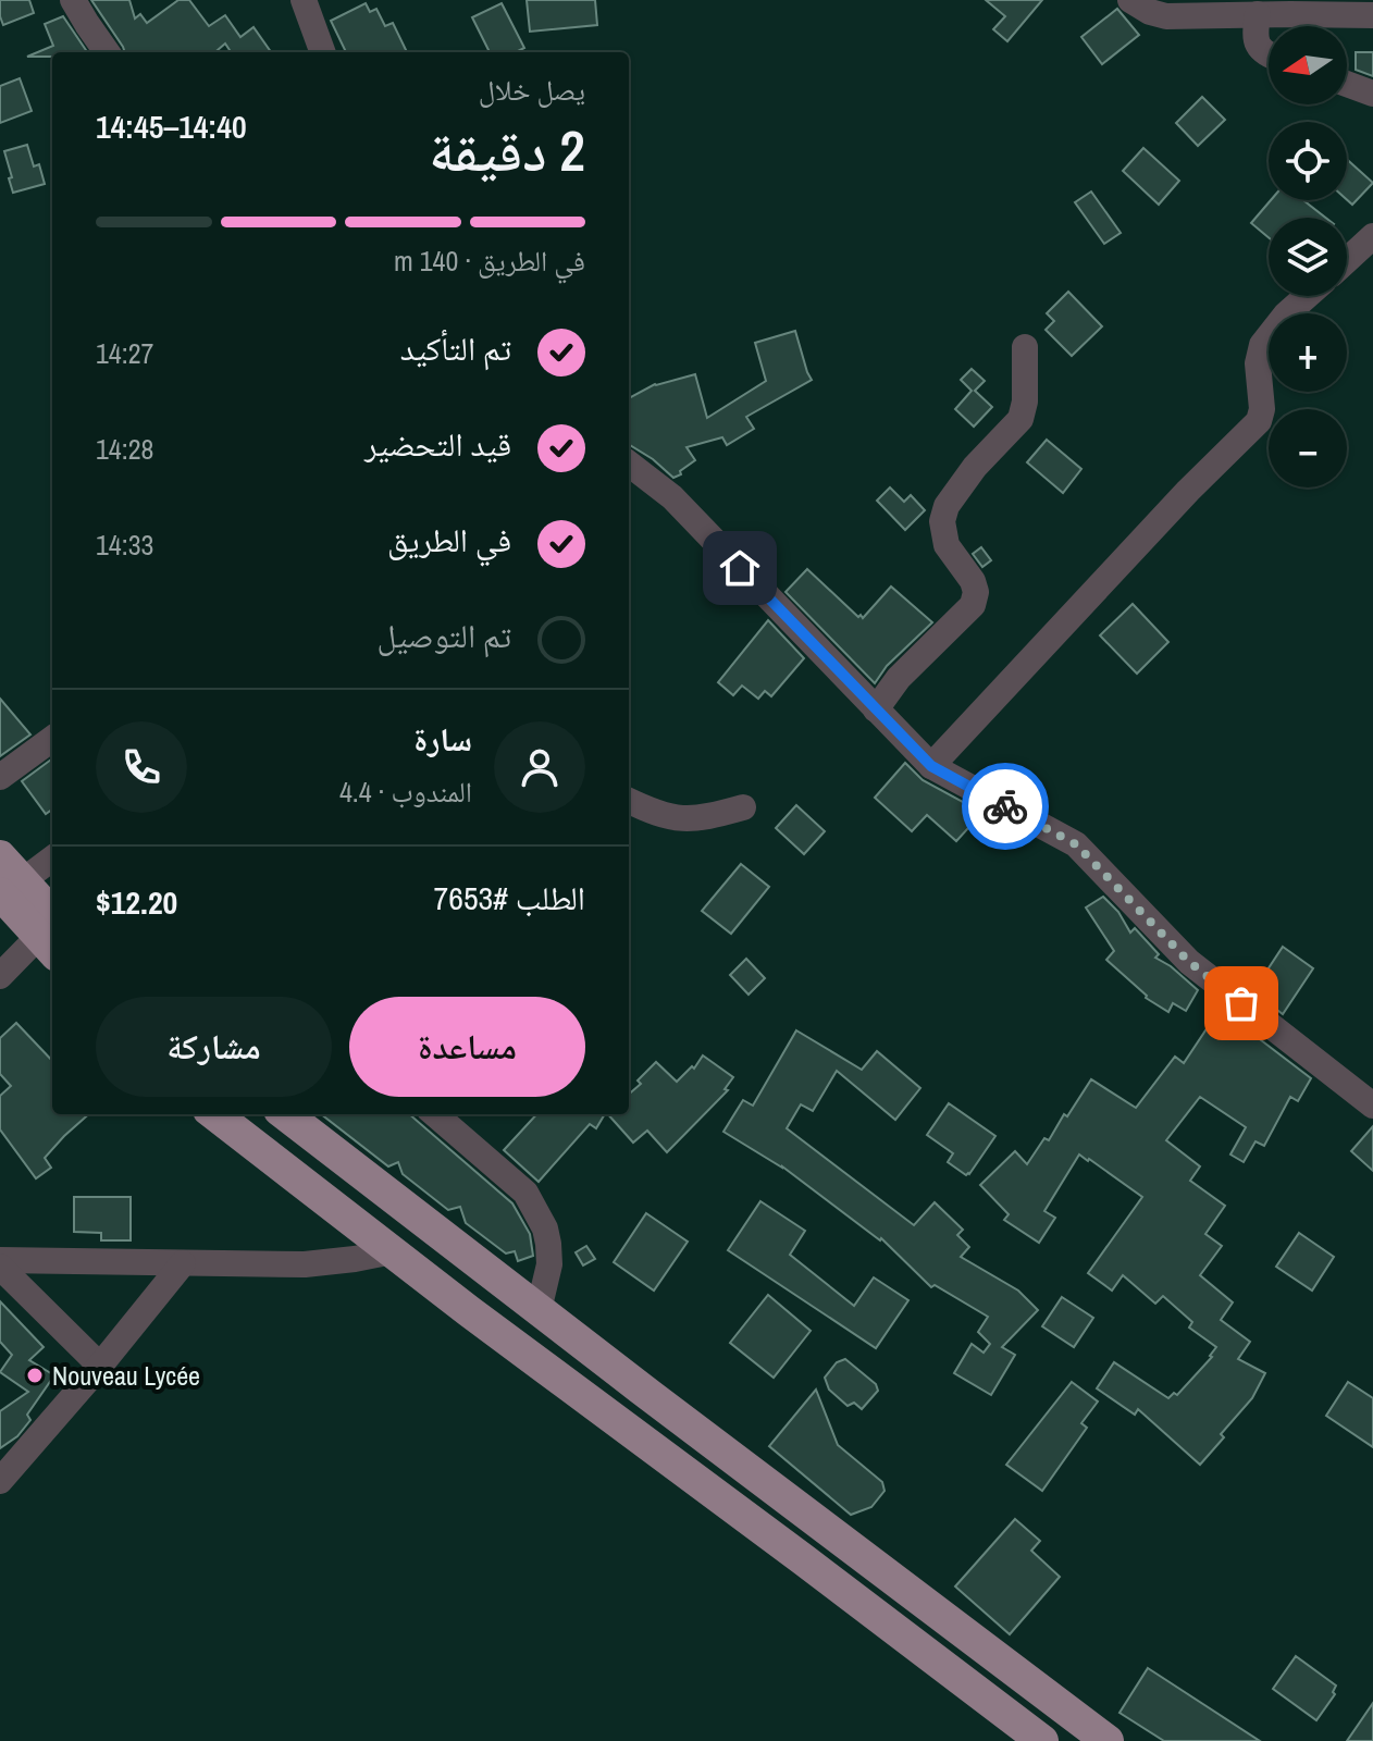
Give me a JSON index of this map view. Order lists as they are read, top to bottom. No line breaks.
{"places":["Nouveau Lycée"],"north":"left","page":{"map_buttons":["+","−"],"heading":["2 دقيقة","يصل خلال","14:40–14:45"],"panel":["سارة","المندوب · 4.4","الطلب #7653","$12.20"],"bar":"في الطريق · 140 m","list":[["تم التأكيد","14:27"],["قيد التحضير","14:28"],["في الطريق","14:33"],"تم التوصيل"],"buttons":["مساعدة","مشاركة"]}}
